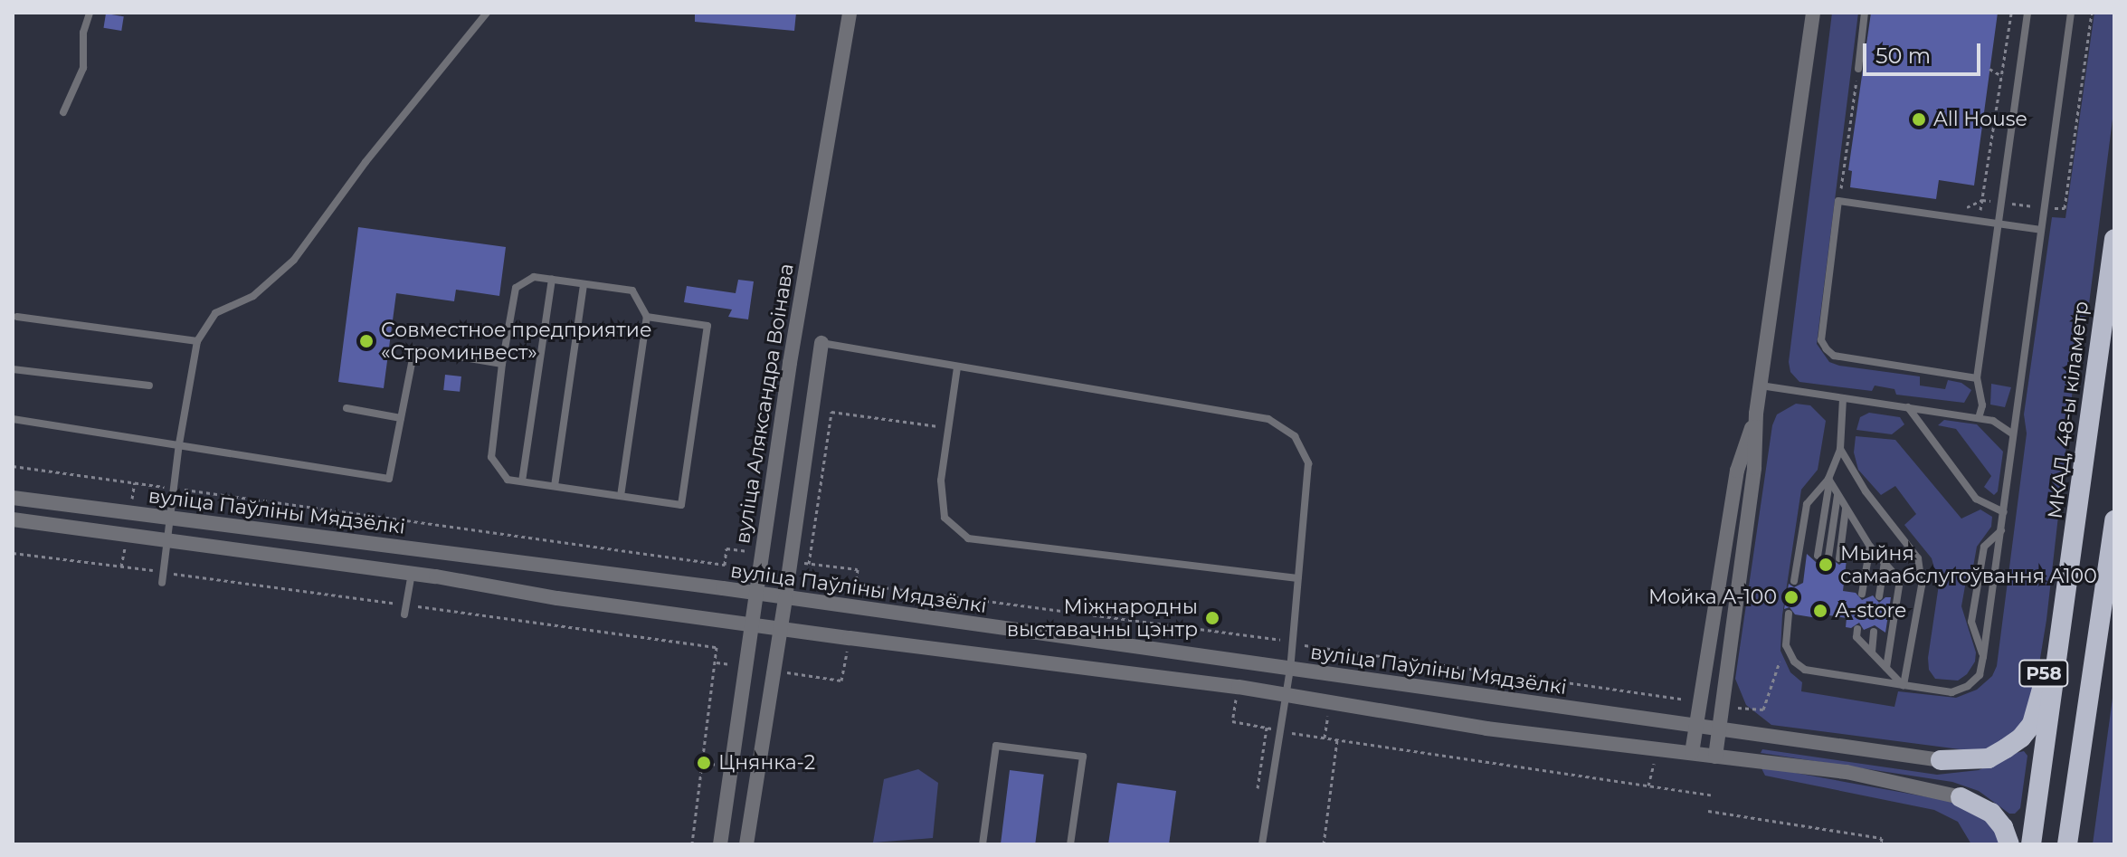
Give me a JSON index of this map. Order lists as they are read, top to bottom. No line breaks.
{"streets":{"highway":["МКАД, 48-ы кіламетр","Р58"],"street":["вуліца Аляксандра Воінава","вуліца Паўліны Мядзёлкі"]},"crossings":[["вуліца Аляксандра Воінава","вуліца Паўліны Мядзёлкі"],["МКАД, 48-ы кіламетр","Р58"],["вуліца Паўліны Мядзёлкі","Р58"]],"places":["All House","Совместное предприятие «Строминвест»","Мыйня самаабслугоўвання A100","Мойка A-100","А-store","Міжнародны выставачны цэнтр","Цнянка-2"],"scale_bar":"50 m"}
